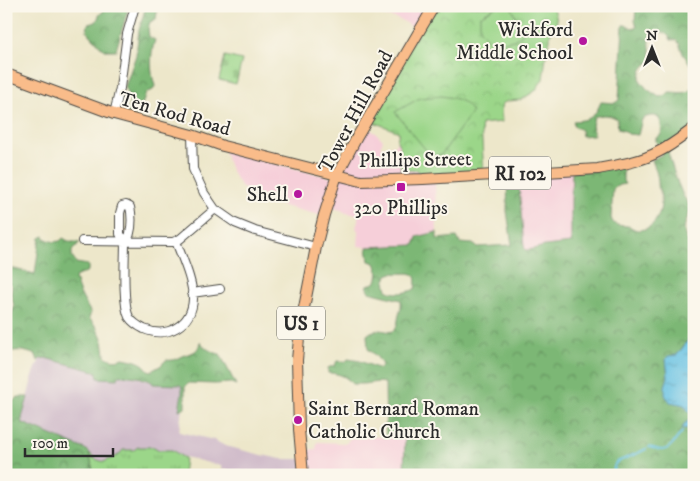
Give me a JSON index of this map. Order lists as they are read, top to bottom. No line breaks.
{"streets":{"main road":["Tower Hill Road","Ten Rod Road","Phillips Street","RI 102","US 1"]},"crossings":[["Tower Hill Road","Ten Rod Road"],["Tower Hill Road","Phillips Street"],["Ten Rod Road","Phillips Street"]],"places":{"other":["Wickford Middle School","Shell","Saint Bernard Roman Catholic Church"],"transit":["320 Phillips"]},"scale_bar":"100 m","north":"top"}
